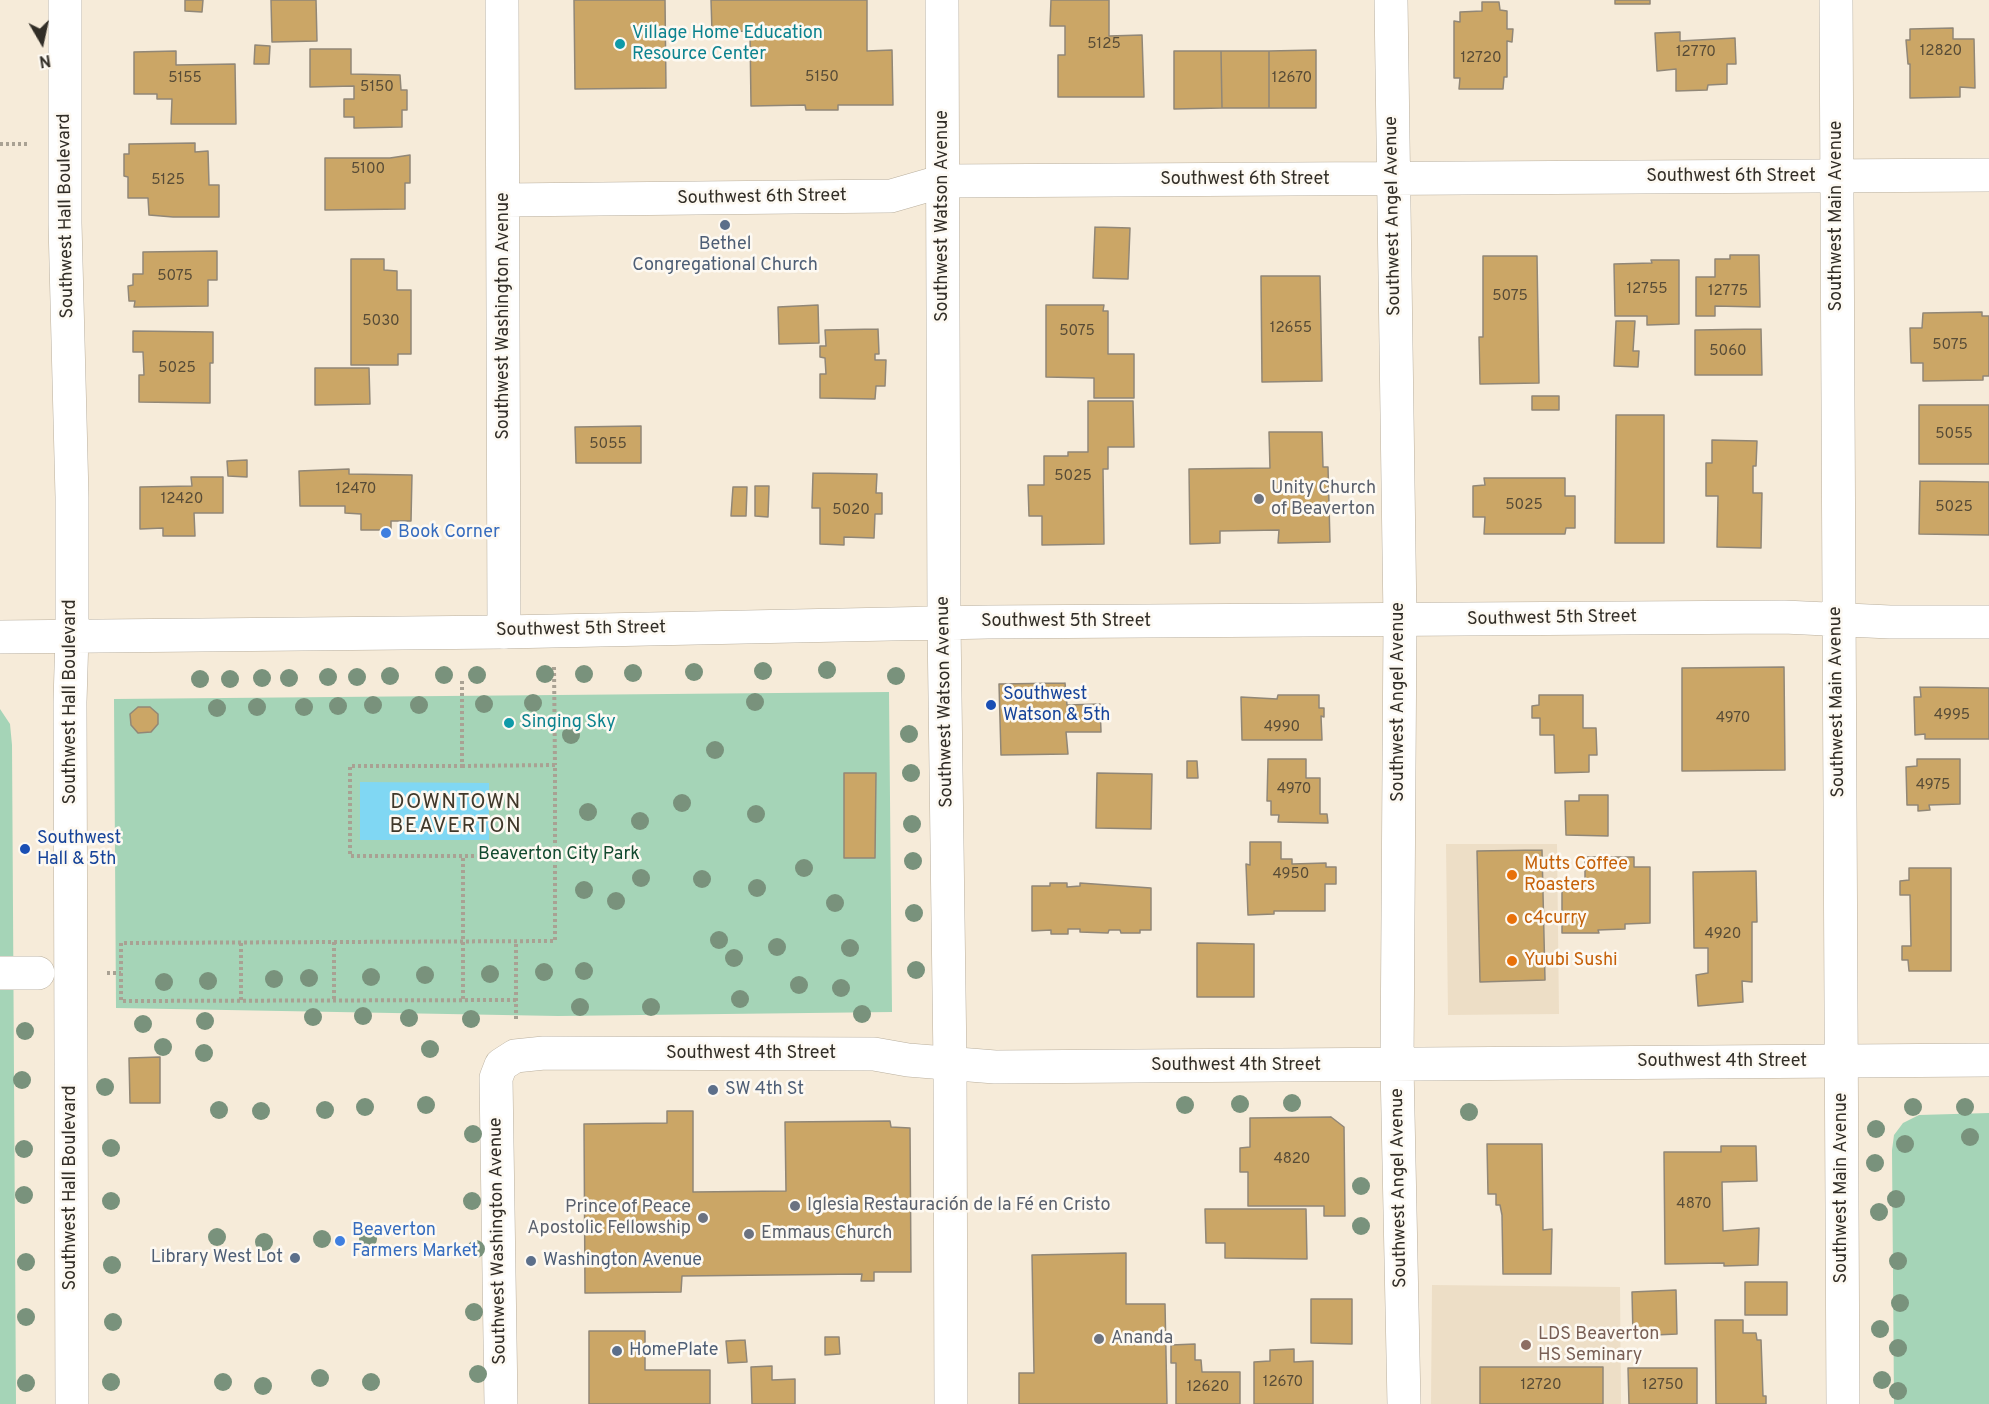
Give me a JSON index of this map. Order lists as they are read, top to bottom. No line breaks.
{"streets":{"street":["Southwest 6th Street","Southwest Hall Boulevard","Southwest Watson Avenue","Southwest Angel Avenue","Southwest Main Avenue","Southwest Washington Avenue","Southwest 5th Street","Southwest 4th Street"]},"crossings":[["Southwest 6th Street","Southwest Watson Avenue"],["Southwest 6th Street","Southwest Angel Avenue"],["Southwest 6th Street","Southwest Main Avenue"],["Southwest 6th Street","Southwest Washington Avenue"],["Southwest Hall Boulevard","Southwest 5th Street"],["Southwest Watson Avenue","Southwest 5th Street"],["Southwest Watson Avenue","Southwest 4th Street"],["Southwest Angel Avenue","Southwest 5th Street"],["Southwest Angel Avenue","Southwest 4th Street"],["Southwest Main Avenue","Southwest 5th Street"],["Southwest Main Avenue","Southwest 4th Street"],["Southwest Washington Avenue","Southwest 5th Street"],["Southwest Washington Avenue","Southwest 4th Street"]],"districts":["DOWNTOWN BEAVERTON"],"parks":["Beaverton City Park"],"places":["Village Home Education Resource Center","Bethel Congregational Church","Unity Church of Beaverton","Book Corner","Southwest Watson & 5th","Singing Sky","Southwest Hall & 5th","Mutts Coffee Roasters","c4curry","Yuubi Sushi","SW 4th St","Iglesia Restauración de la Fé en Cristo","Prince of Peace Apostolic Fellowship","Emmaus Church","Beaverton Farmers Market","Library West Lot","Washington Avenue","Ananda","LDS Beaverton HS Seminary","HomePlate"],"house_numbers":["5125","12820","12770","12720","5150","5155","12670","5150","5100","5125","5075","12755","12775","5075","5030","12655","5075","5075","5060","5025","5055","5055","5025","12470","12420","5025","5025","5020","4995","4970","4990","4975","4970","4950","4920","4820","4870","12670","12720","12750","12620"],"north":"bottom"}
